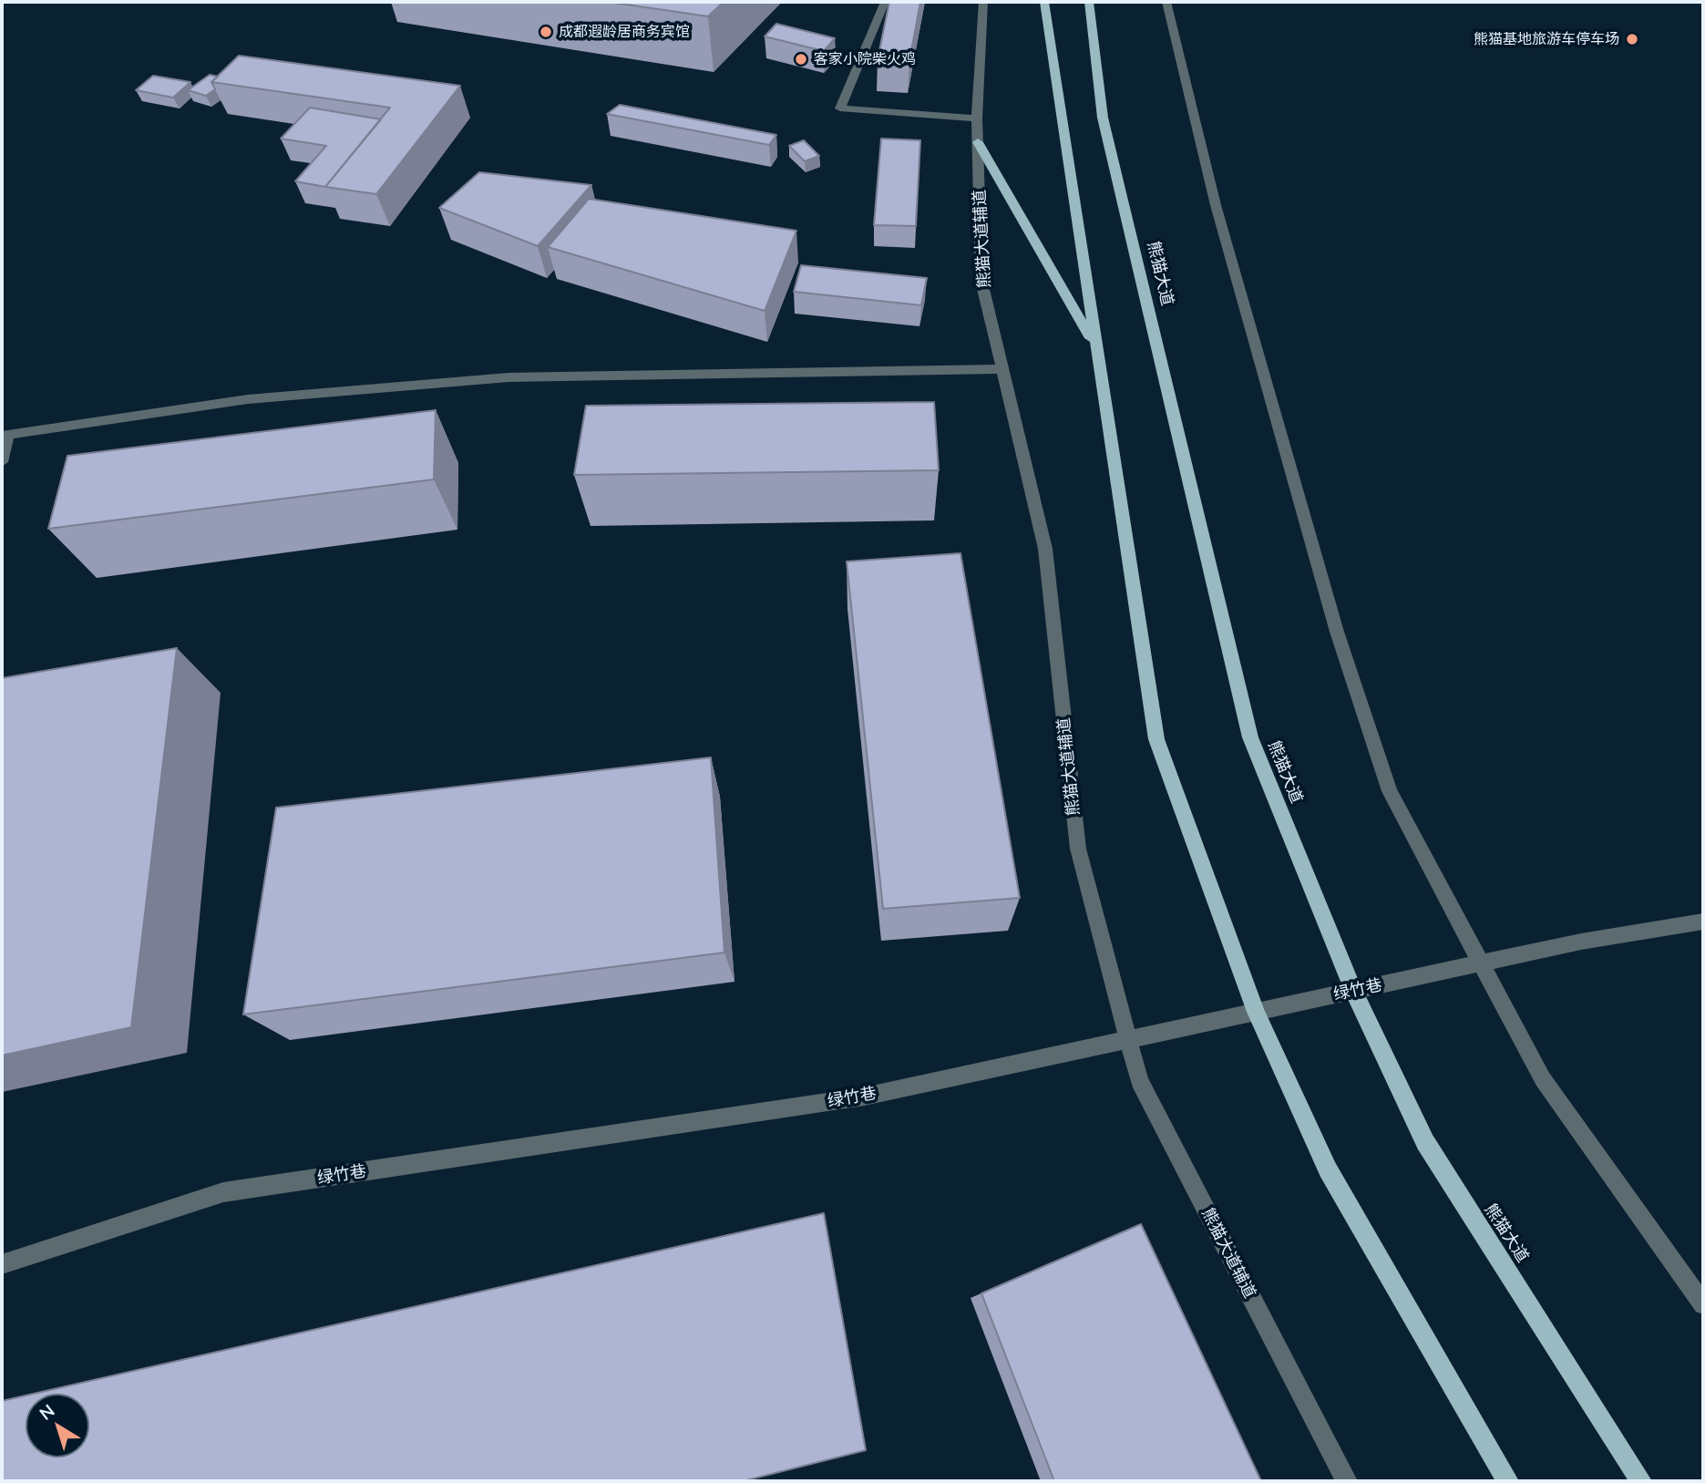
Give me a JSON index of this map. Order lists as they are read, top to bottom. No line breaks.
{"streets":{"main road":["熊猫大道"],"street":["熊猫大道辅道","绿竹巷"]},"crossings":[["熊猫大道辅道","绿竹巷"],["熊猫大道","绿竹巷"]],"places":["成都遐龄居商务宾馆","熊猫基地旅游车停车场","客家小院柴火鸡"],"north":"top left"}
